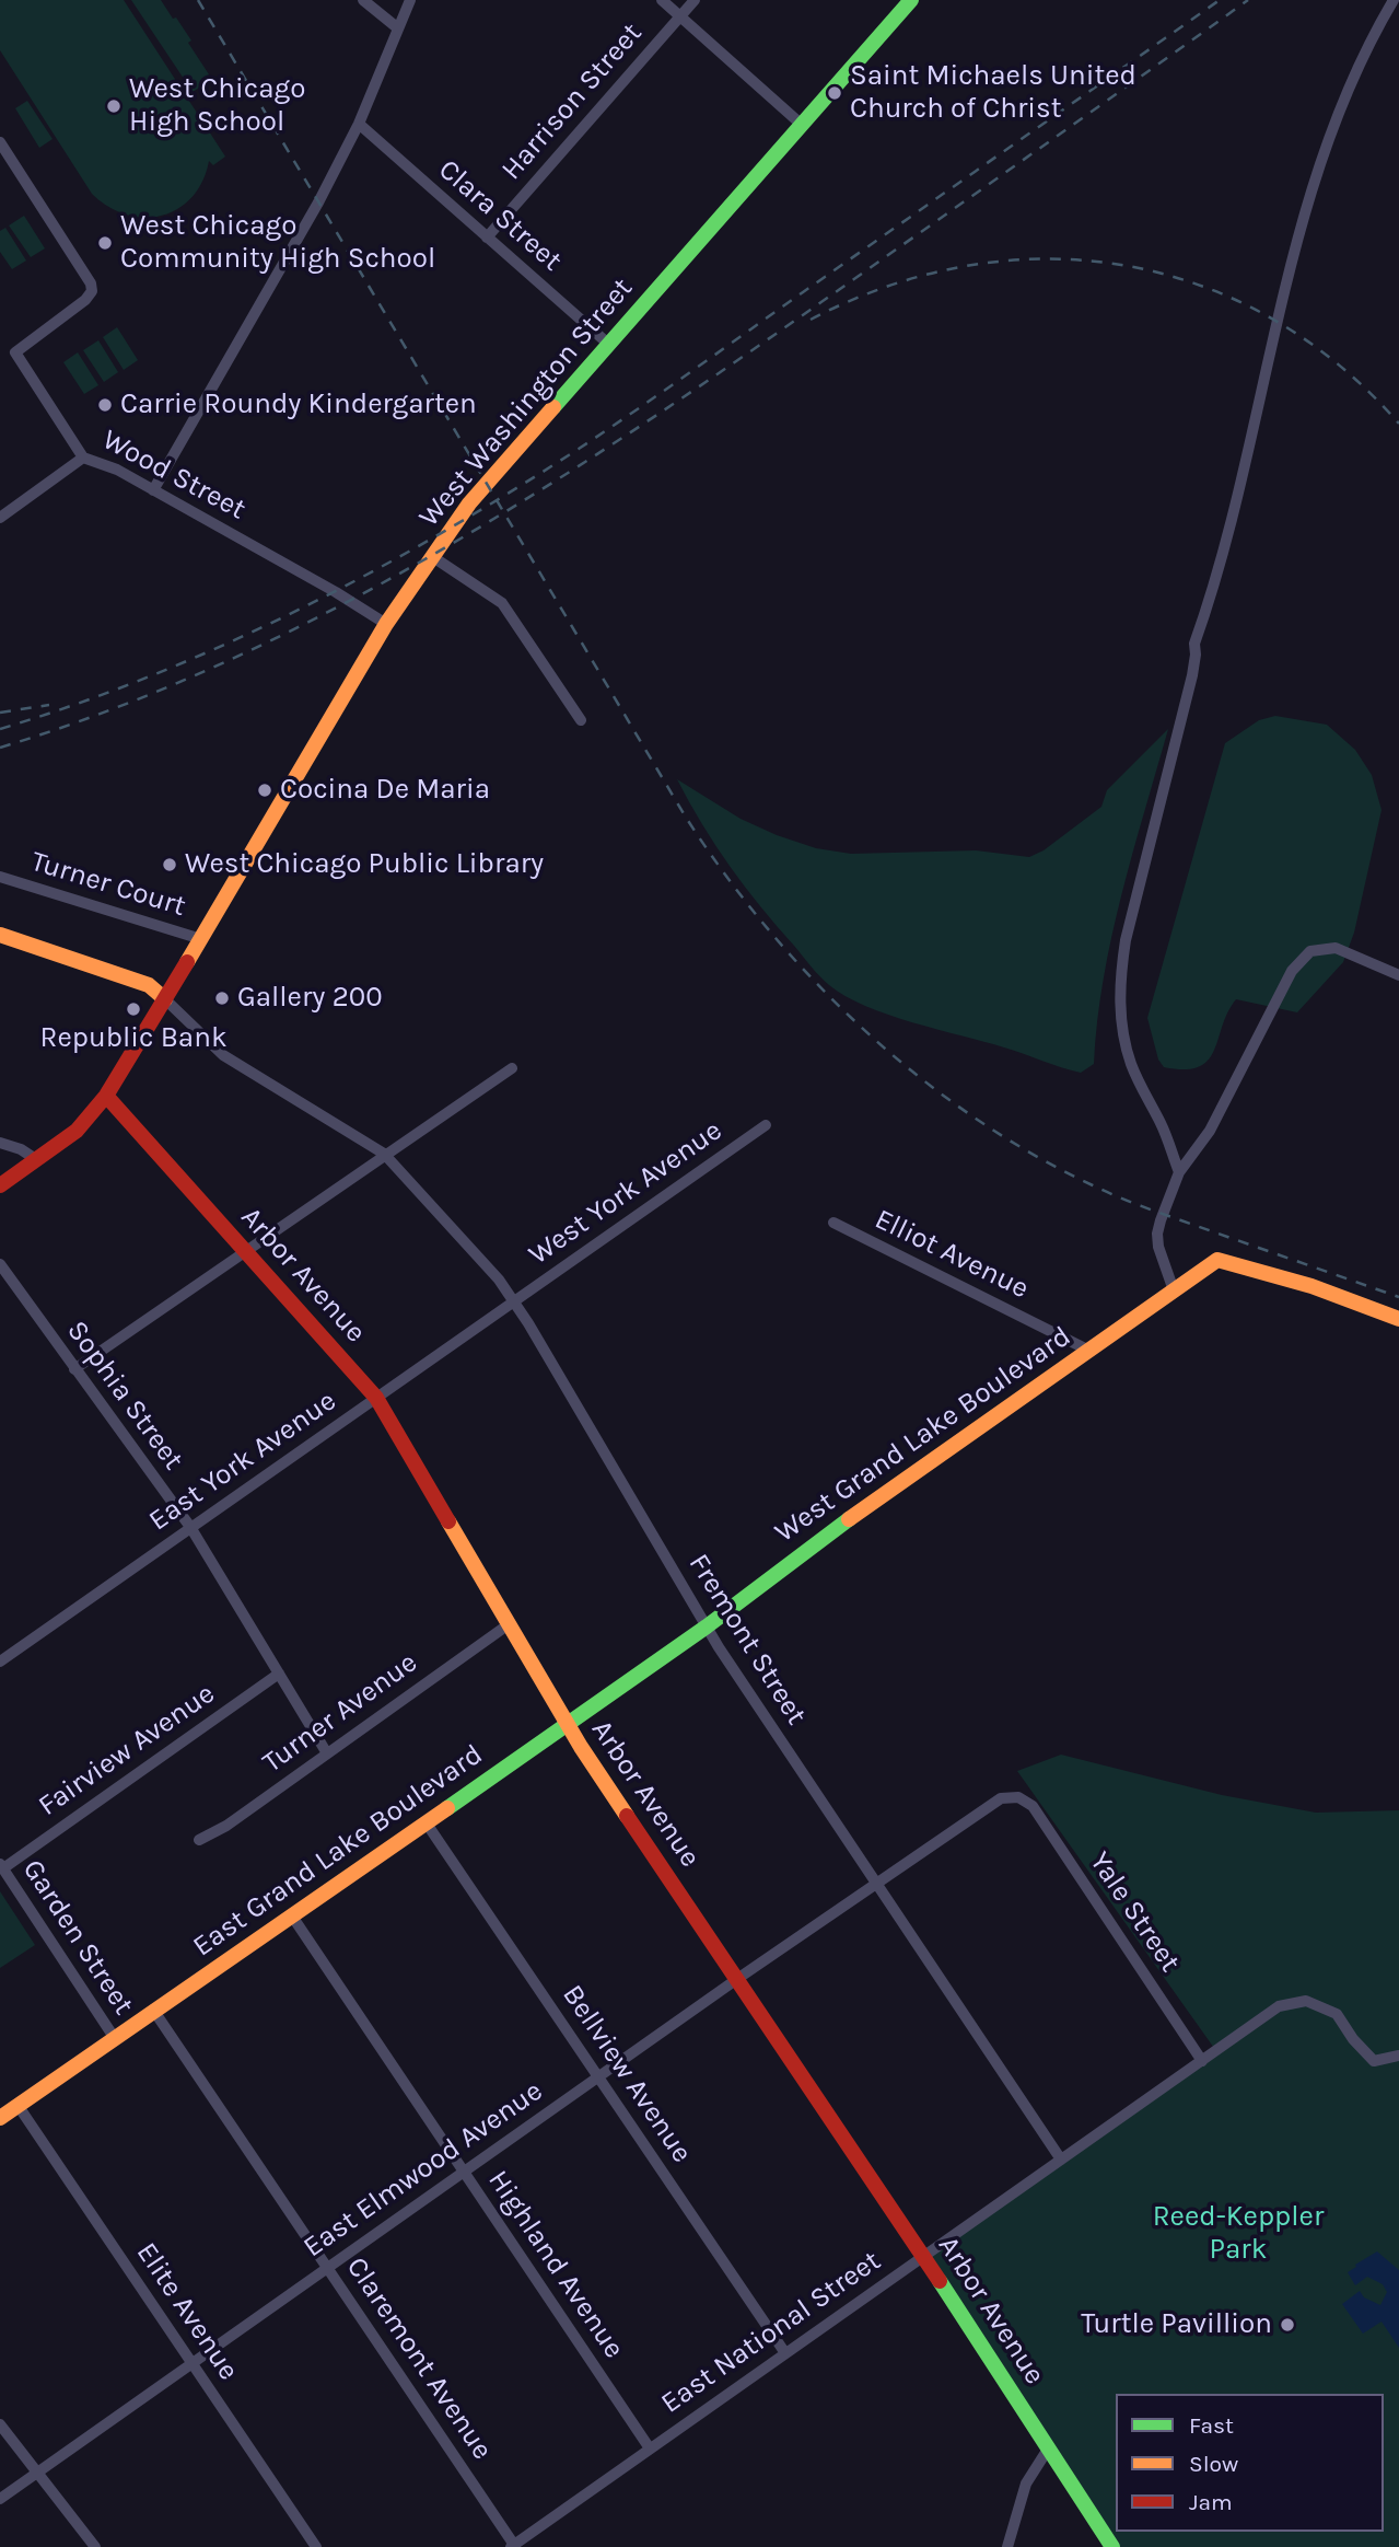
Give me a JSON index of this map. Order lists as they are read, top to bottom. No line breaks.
{"streets":{"street":["Harrison Street","Clara Street","West Washington Street","Wood Street","Turner Court","West York Avenue","Elliot Avenue","Arbor Avenue","Sophia Street","West Grand Lake Boulevard","East York Avenue","Fremont Street","Turner Avenue","Fairview Avenue","East Grand Lake Boulevard","Yale Street","Garden Street","Bellview Avenue","East Elmwood Avenue","Highland Avenue","Elite Avenue","East National Street","Claremont Avenue"]},"crossings":[["Harrison Street","Clara Street"],["Clara Street","West Washington Street"],["West Washington Street","Wood Street"],["West Washington Street","Turner Court"],["West Washington Street","Arbor Avenue"],["West Washington Street","Fremont Street"],["West York Avenue","East York Avenue"],["West York Avenue","Fremont Street"],["Elliot Avenue","West Grand Lake Boulevard"],["Arbor Avenue","East York Avenue"],["Arbor Avenue","Turner Avenue"],["Arbor Avenue","East Grand Lake Boulevard"],["Arbor Avenue","East Elmwood Avenue"],["Arbor Avenue","East National Street"],["Sophia Street","East York Avenue"],["Sophia Street","Turner Avenue"],["Sophia Street","Fairview Avenue"],["West Grand Lake Boulevard","Fremont Street"],["West Grand Lake Boulevard","East Grand Lake Boulevard"],["East York Avenue","Fremont Street"],["Fremont Street","East Grand Lake Boulevard"],["Fremont Street","East Elmwood Avenue"],["Fremont Street","East National Street"],["Fairview Avenue","Garden Street"],["East Grand Lake Boulevard","Garden Street"],["East Grand Lake Boulevard","Bellview Avenue"],["East Grand Lake Boulevard","Highland Avenue"],["East Grand Lake Boulevard","Elite Avenue"],["East Grand Lake Boulevard","Claremont Avenue"],["Yale Street","East Elmwood Avenue"],["Yale Street","East National Street"],["Bellview Avenue","East Elmwood Avenue"],["Bellview Avenue","East National Street"],["East Elmwood Avenue","Highland Avenue"],["East Elmwood Avenue","Elite Avenue"],["East Elmwood Avenue","Claremont Avenue"],["Highland Avenue","East National Street"],["East National Street","Claremont Avenue"]],"parks":["Reed-Keppler Park"],"places":["Saint Michaels United Church of Christ","West Chicago High School","West Chicago Community High School","Carrie Roundy Kindergarten","Cocina De Maria","West Chicago Public Library","Gallery 200","Republic Bank","Turtle Pavillion"],"legend":["Fast","Slow","Jam"]}
